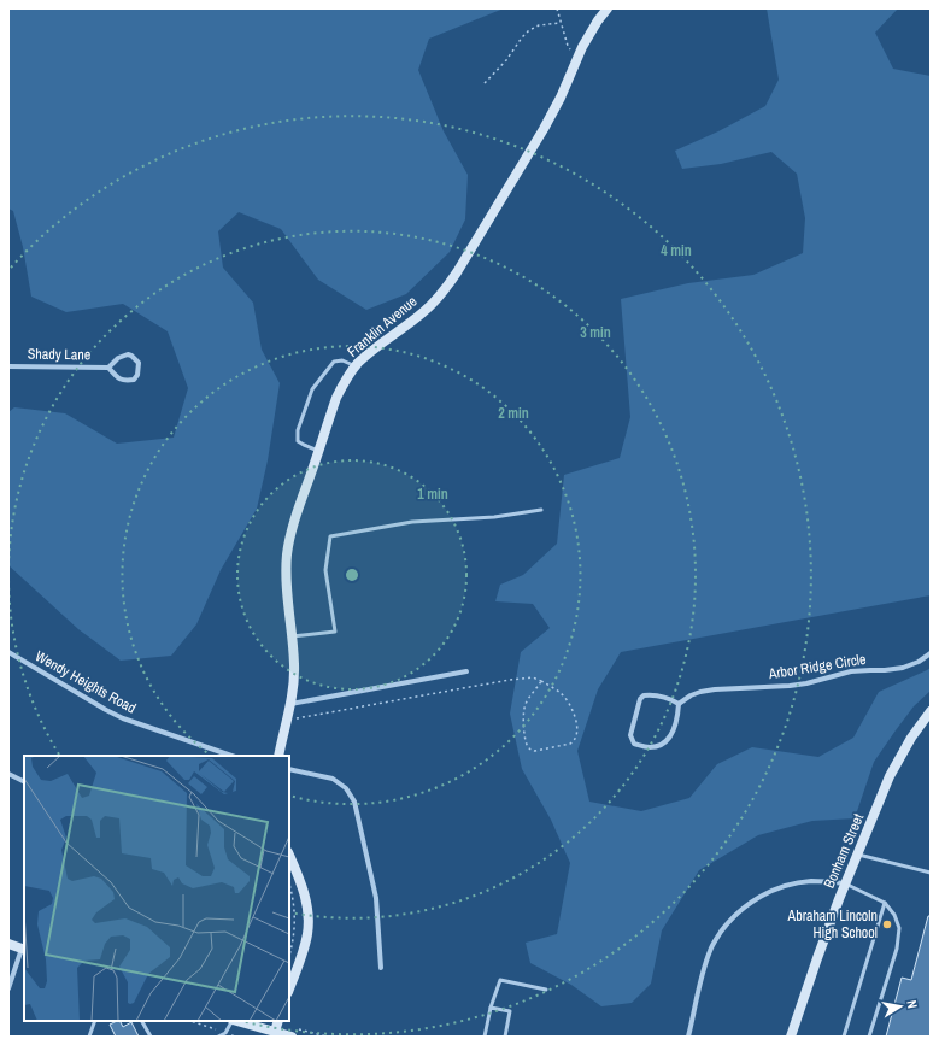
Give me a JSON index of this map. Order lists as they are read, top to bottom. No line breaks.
{"streets":{"street":["Franklin Avenue","Shady Lane","Arbor Ridge Circle","Wendy Heights Road","Bonham Street"]},"places":["Abraham Lincoln High School"],"north":"right","rings":["4 min","3 min","2 min","1 min"]}
